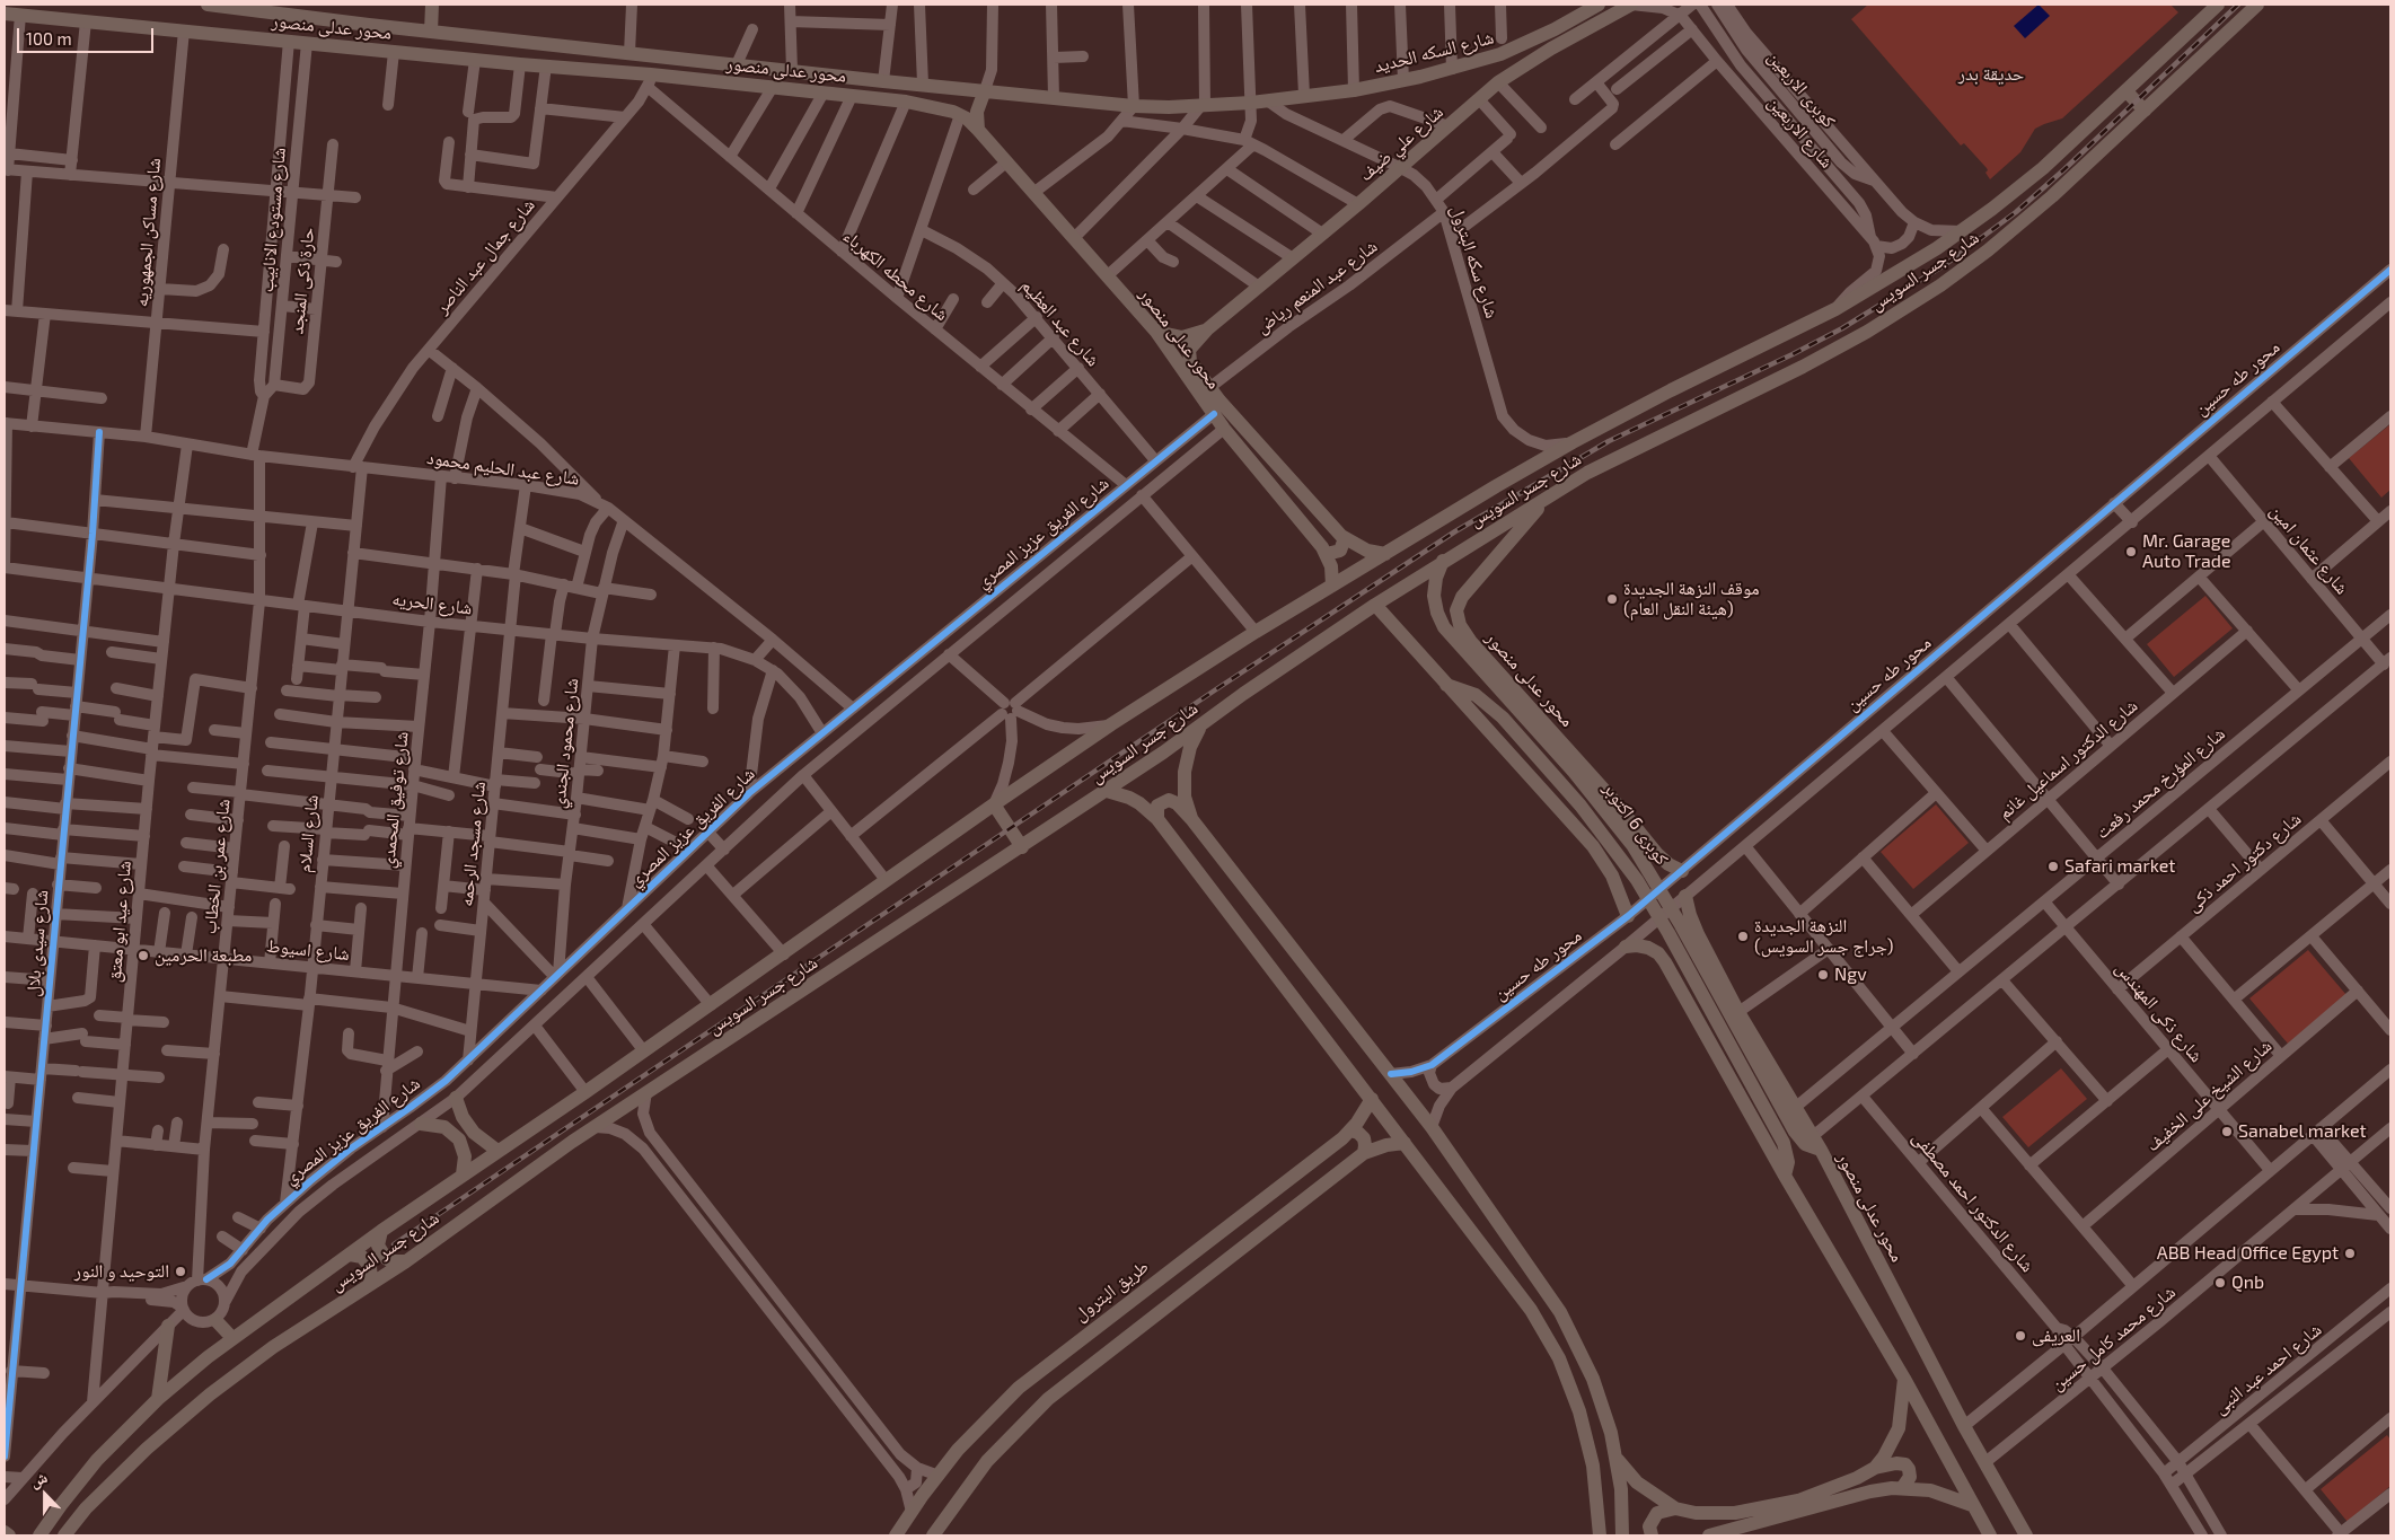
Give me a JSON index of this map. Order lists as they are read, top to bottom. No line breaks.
{"streets":{"main road":["محور عدلى منصور","شارع السكه الحديد","شارع علي ضيف","شارع جسر السويس","كوبرى 6 اكتوبر","طريق البترول"],"street":["كوبرى الاربعين","شارع الاربعين","شارع مستودع الانابيب","شارع مساكن الجمهوريه","شارع جمال عبد الناصر","شارع سكه البترول","شارع محطه الكهرباء","حارة ذكى المنجد","شارع عبد المنعم رياض","شارع عبد العظيم","محور طه حسين","شارع عبد الحليم محمود","شارع الفريق عزيز المصري","شارع عثمان امين","شارع الحريه","شارع محمود الجندي","شارع الدكتور اسماعيل غانم","شارع المؤرخ محمد رفعت","شارع توفيق المحمدي","شارع السلام","شارع مسجد الرحمه","شارع دكتور احمد ذكى","شارع عمر بن الخطاب","شارع عيد ابو معتق","شارع سيدى بلال","شارع اسيوط","شارع ذكى المهندس","شارع الشيخ على الخفيف","شارع الدكتور احمد مصطفى","شارع محمد كامل حسين","شارع احمد عبد النبى"]},"crossings":[["محور عدلى منصور","شارع السكه الحديد"],["محور عدلى منصور","شارع علي ضيف"],["محور عدلى منصور","شارع مستودع الانابيب"],["محور عدلى منصور","شارع مساكن الجمهوريه"],["محور عدلى منصور","شارع جمال عبد الناصر"],["محور عدلى منصور","شارع سكه البترول"],["محور عدلى منصور","شارع جسر السويس"],["محور عدلى منصور","شارع محطه الكهرباء"],["محور عدلى منصور","شارع عبد المنعم رياض"],["محور عدلى منصور","محور طه حسين"],["محور عدلى منصور","شارع الفريق عزيز المصري"],["محور عدلى منصور","شارع المؤرخ محمد رفعت"],["محور عدلى منصور","كوبرى 6 اكتوبر"],["محور عدلى منصور","شارع محمد كامل حسين"],["شارع السكه الحديد","شارع سكه البترول"],["كوبرى الاربعين","شارع الاربعين"],["شارع الاربعين","شارع جسر السويس"],["شارع علي ضيف","شارع سكه البترول"],["شارع مستودع الانابيب","حارة ذكى المنجد"],["شارع مستودع الانابيب","شارع عبد الحليم محمود"],["شارع مستودع الانابيب","شارع عمر بن الخطاب"],["شارع مساكن الجمهوريه","شارع عبد الحليم محمود"],["شارع جمال عبد الناصر","شارع محطه الكهرباء"],["شارع جمال عبد الناصر","شارع عبد الحليم محمود"],["شارع جمال عبد الناصر","شارع السلام"],["شارع سكه البترول","شارع جسر السويس"],["شارع سكه البترول","شارع عبد المنعم رياض"],["شارع جسر السويس","كوبرى 6 اكتوبر"],["شارع محطه الكهرباء","شارع الفريق عزيز المصري"],["شارع عبد العظيم","شارع الفريق عزيز المصري"],["شارع عبد الحليم محمود","شارع الفريق عزيز المصري"],["شارع عبد الحليم محمود","شارع محمود الجندي"],["شارع عبد الحليم محمود","شارع توفيق المحمدي"],["شارع عبد الحليم محمود","شارع السلام"],["شارع عبد الحليم محمود","شارع مسجد الرحمه"],["شارع عبد الحليم محمود","شارع عمر بن الخطاب"],["شارع عبد الحليم محمود","شارع عيد ابو معتق"],["شارع عبد الحليم محمود","شارع سيدى بلال"],["شارع الفريق عزيز المصري","شارع الحريه"],["شارع الفريق عزيز المصري","شارع محمود الجندي"],["شارع الفريق عزيز المصري","شارع توفيق المحمدي"],["شارع الفريق عزيز المصري","شارع السلام"],["شارع الفريق عزيز المصري","شارع مسجد الرحمه"],["شارع الفريق عزيز المصري","شارع عمر بن الخطاب"],["شارع الفريق عزيز المصري","شارع عيد ابو معتق"],["شارع الفريق عزيز المصري","شارع اسيوط"],["شارع عثمان امين","شارع المؤرخ محمد رفعت"],["شارع الحريه","شارع محمود الجندي"],["شارع الحريه","شارع توفيق المحمدي"],["شارع الحريه","شارع السلام"],["شارع الحريه","شارع مسجد الرحمه"],["شارع الحريه","شارع عمر بن الخطاب"],["شارع الحريه","شارع عيد ابو معتق"],["شارع الحريه","شارع سيدى بلال"],["شارع المؤرخ محمد رفعت","شارع ذكى المهندس"],["شارع توفيق المحمدي","شارع اسيوط"],["شارع السلام","شارع اسيوط"],["شارع مسجد الرحمه","شارع اسيوط"],["شارع دكتور احمد ذكى","شارع ذكى المهندس"],["شارع عمر بن الخطاب","شارع اسيوط"],["شارع عيد ابو معتق","شارع اسيوط"],["شارع سيدى بلال","شارع اسيوط"],["شارع ذكى المهندس","شارع الشيخ على الخفيف"],["شارع ذكى المهندس","شارع محمد كامل حسين"],["شارع الدكتور احمد مصطفى","شارع محمد كامل حسين"],["شارع الدكتور احمد مصطفى","شارع احمد عبد النبى"]],"parks":["حديقة بدر"],"places":["Mr. Garage Auto Trade","موقف النزهة الجديدة (هيئة النقل العام)","Safari market","النزهة الجديدة (جراج جسر السويس)","مطبعة الحرمين","Ngv","Sanabel market","ABB Head Office Egypt","التوحيد و النور","Qnb","العريفى"],"scale_bar":"100 m","north":"top"}
